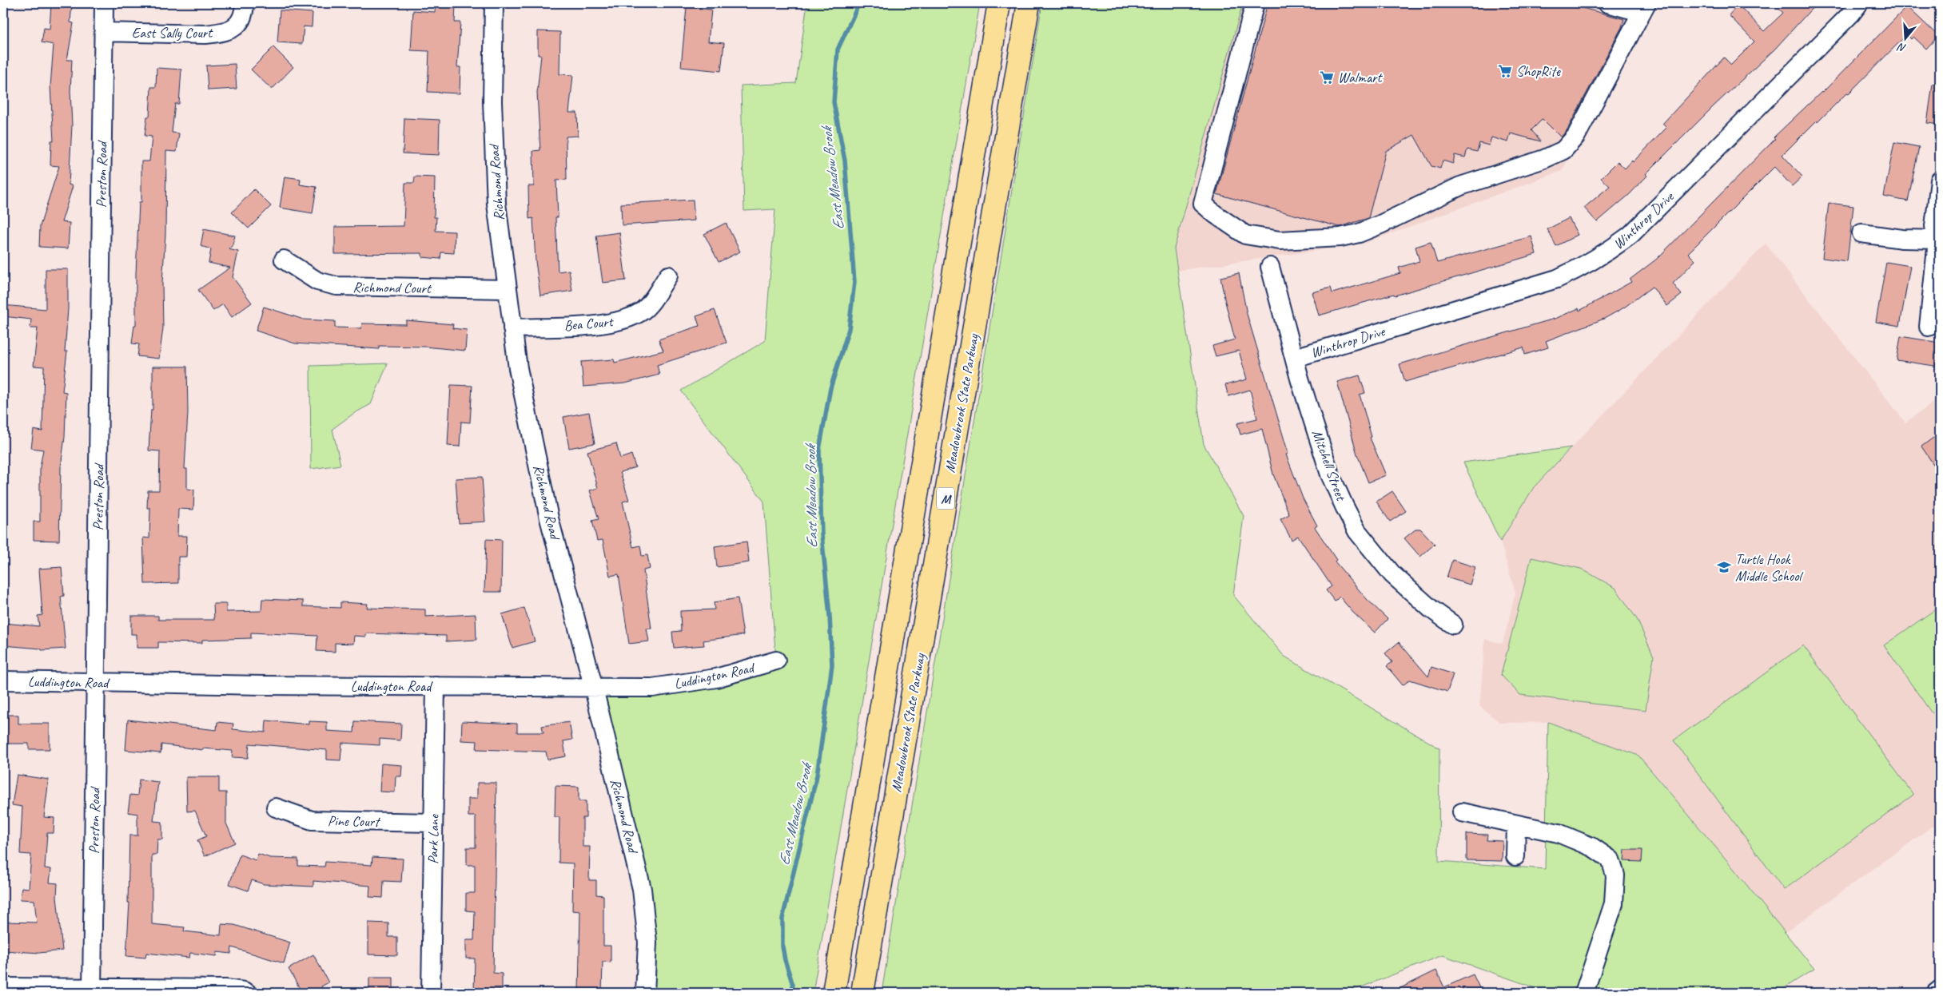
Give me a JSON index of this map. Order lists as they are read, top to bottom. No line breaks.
{"streets":{"highway":["Meadowbrook State Parkway","M"],"street":["East Sally Court","Preston Road","Richmond Road","Winthrop Drive","Richmond Court","Bea Court","Mitchell Street","Luddington Road","Pine Court","Park Lane"]},"crossings":[["East Sally Court","Preston Road"],["Preston Road","Luddington Road"],["Richmond Road","Richmond Court"],["Richmond Road","Bea Court"],["Richmond Road","Luddington Road"],["Winthrop Drive","Mitchell Street"],["Luddington Road","Park Lane"],["Pine Court","Park Lane"]],"water":["East Meadow Brook"],"places":{"supermarket":["ShopRite","Walmart"],"school or university":["Turtle Hook Middle School"]},"north":"bottom"}
